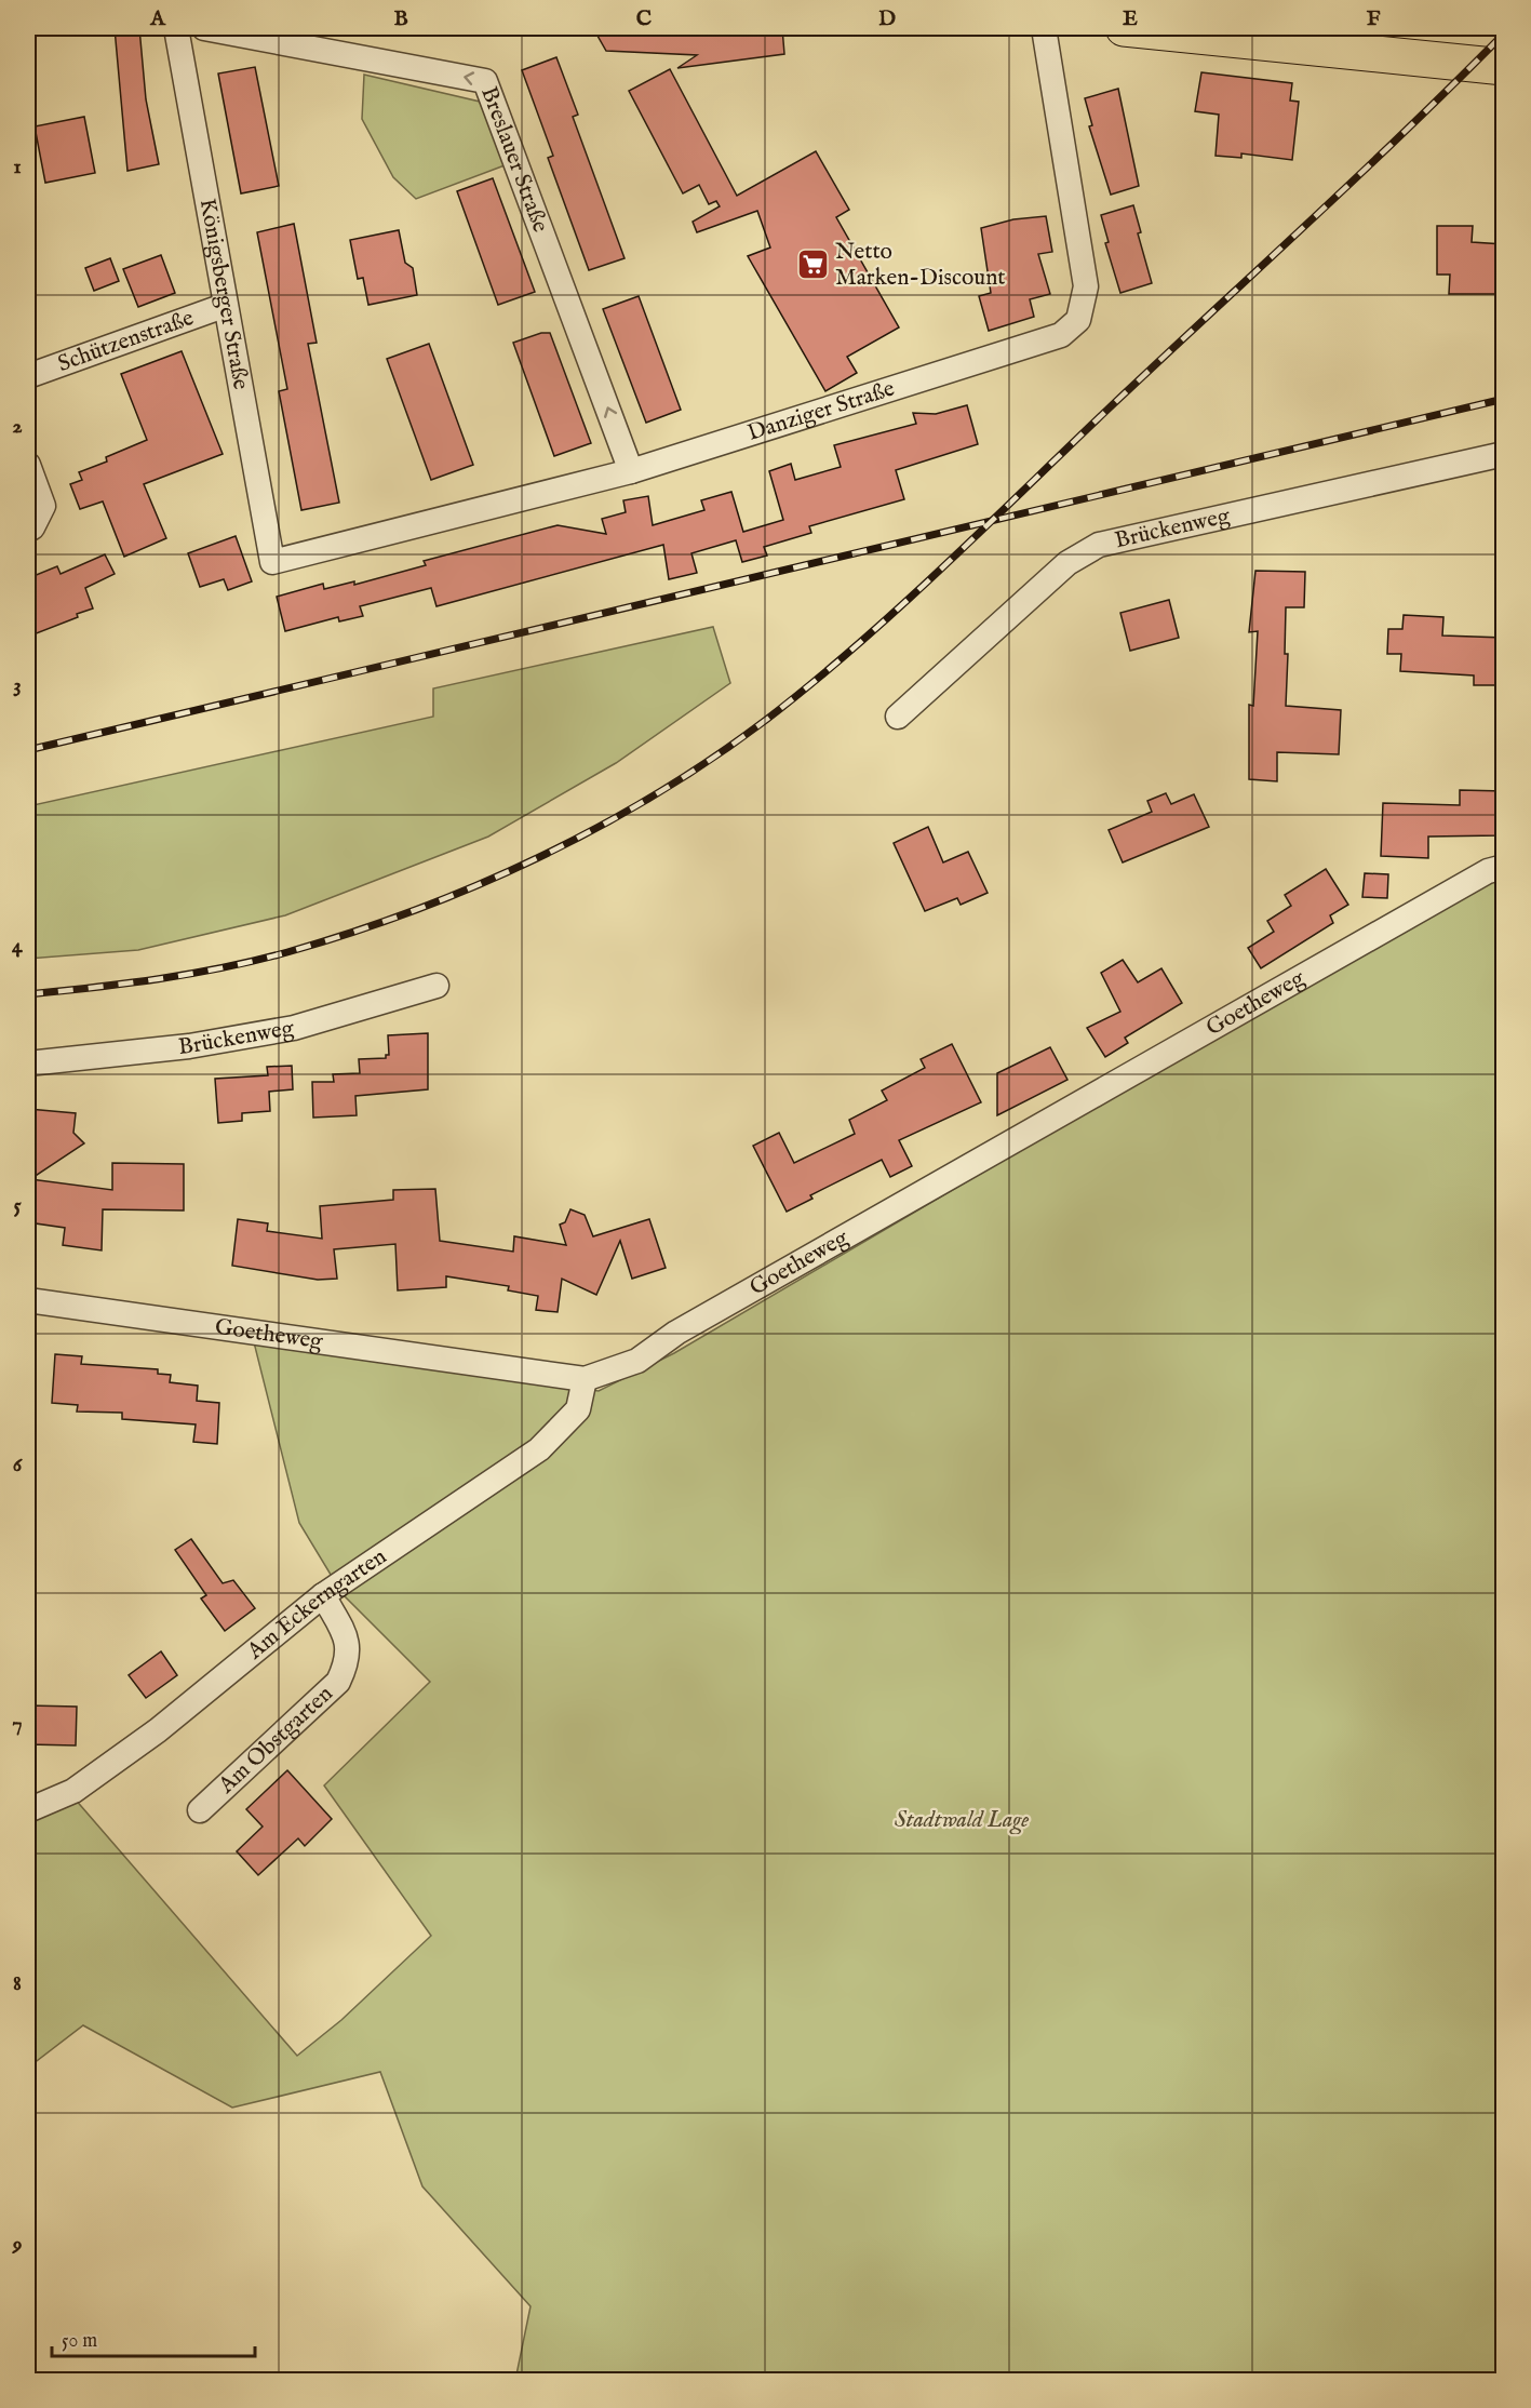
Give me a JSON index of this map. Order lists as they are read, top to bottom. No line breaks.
{"streets":{"street":["Breslauer Straße","Königsberger Straße","Schützenstraße","Danziger Straße","Brückenweg","Goetheweg","Am Eckerngarten","Am Obstgarten"]},"crossings":[["Breslauer Straße","Danziger Straße"],["Königsberger Straße","Schützenstraße"],["Königsberger Straße","Danziger Straße"],["Goetheweg","Am Eckerngarten"],["Am Eckerngarten","Am Obstgarten"]],"one_way":["Breslauer Straße"],"parks":["Stadtwald Lage"],"places":{"supermarket":["Netto Marken-Discount"]},"scale_bar":"50 m","grid":{"columns":["A","B","C","D","E","F"],"rows":["1","2","3","4","5","6","7","8","9"]}}
